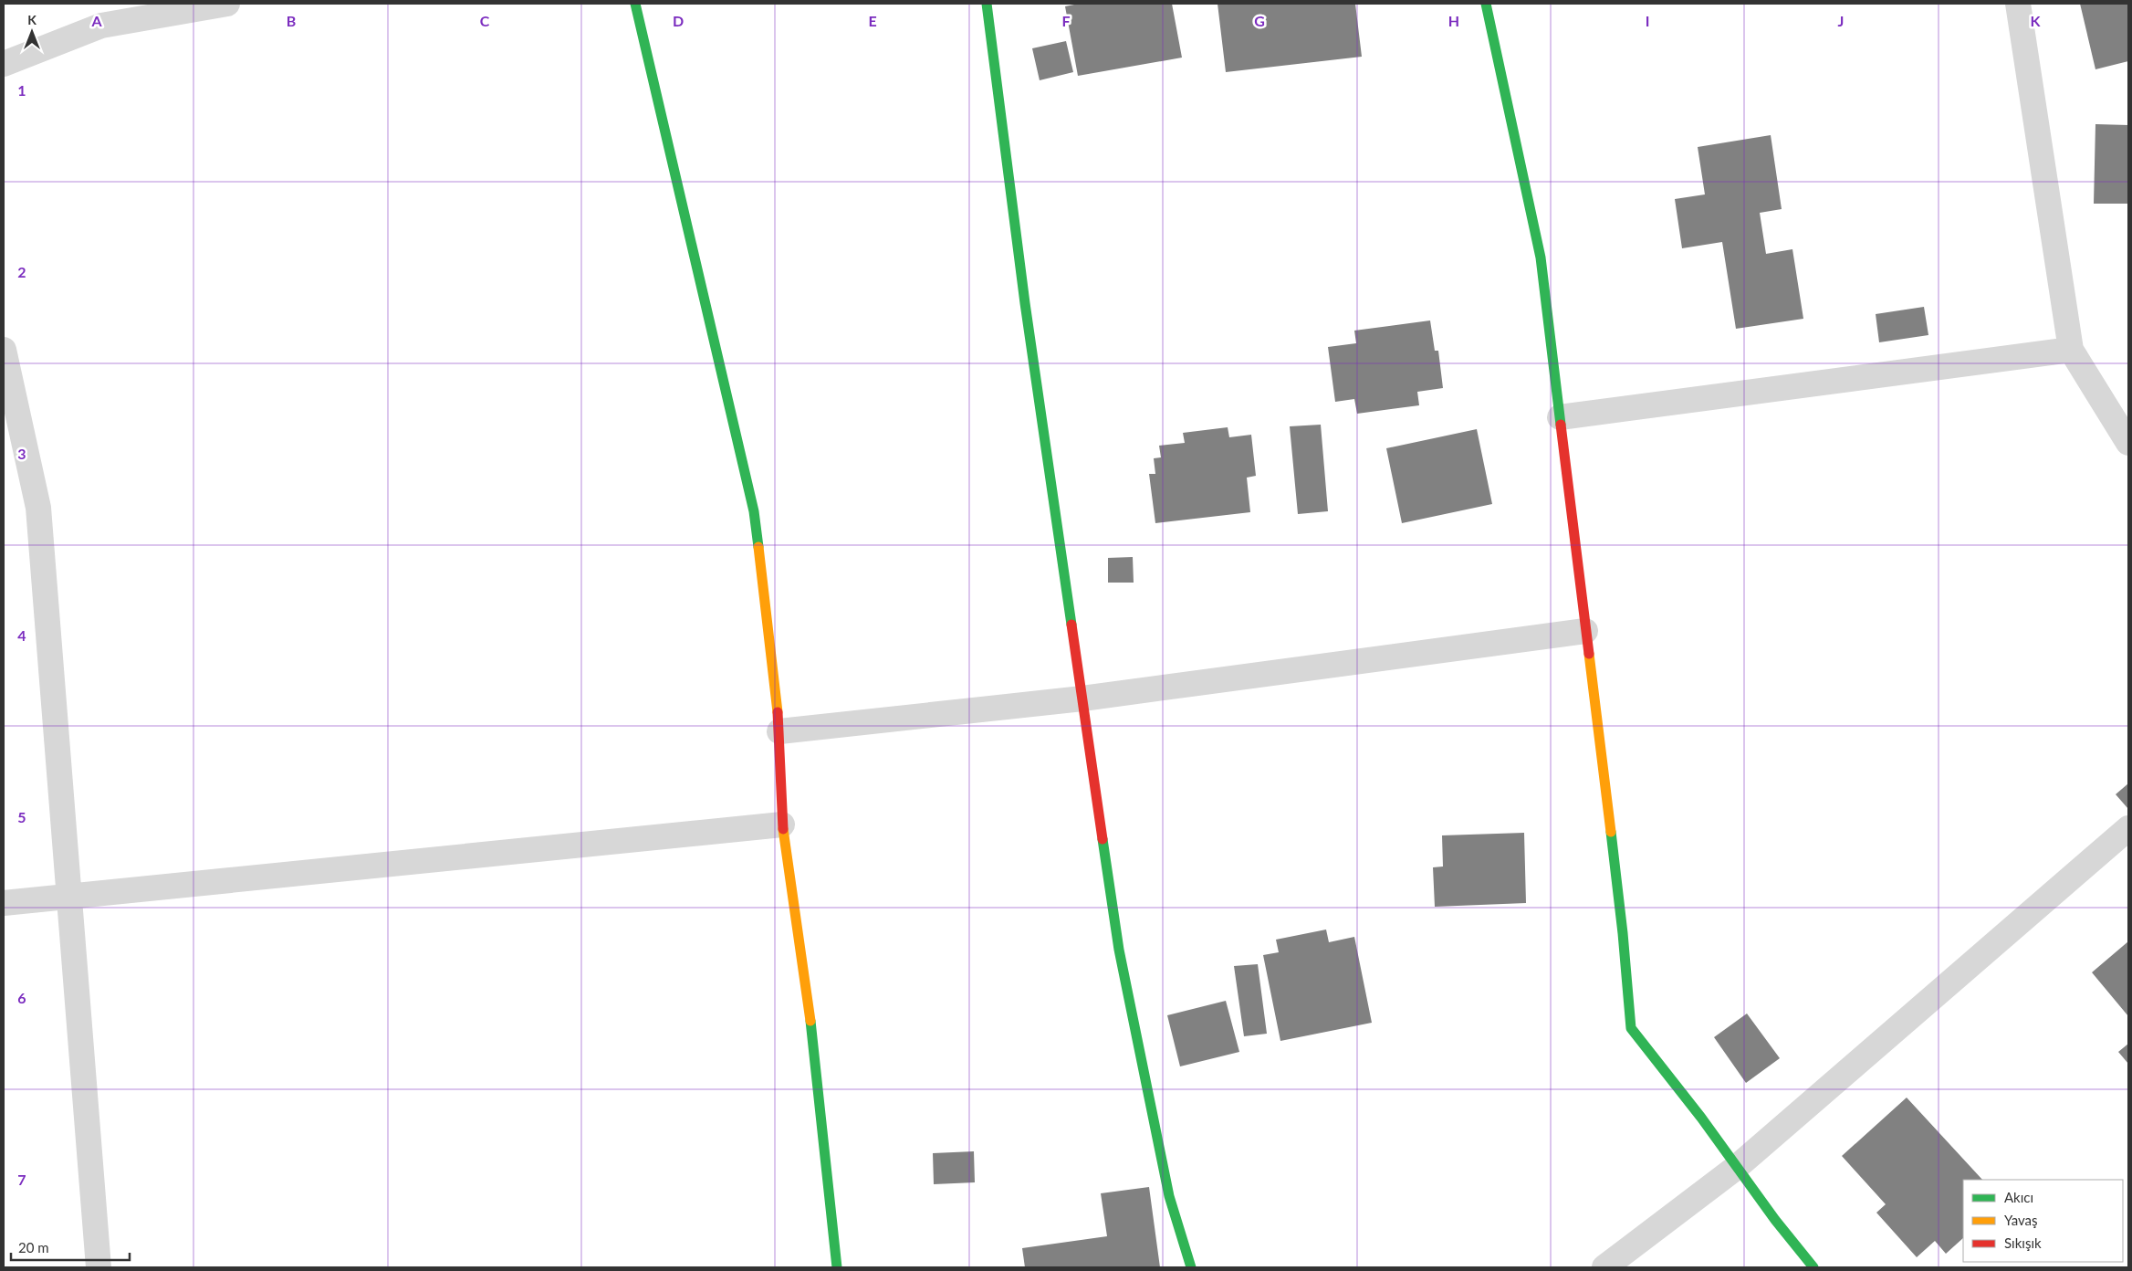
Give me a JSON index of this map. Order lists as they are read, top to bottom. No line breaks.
{"legend":["Akıcı","Yavaş","Sıkışık"],"scale_bar":"20 m","north":"top","grid":{"columns":["A","B","C","D","E","F","G","H","I","J","K"],"rows":["1","2","3","4","5","6","7"]}}
